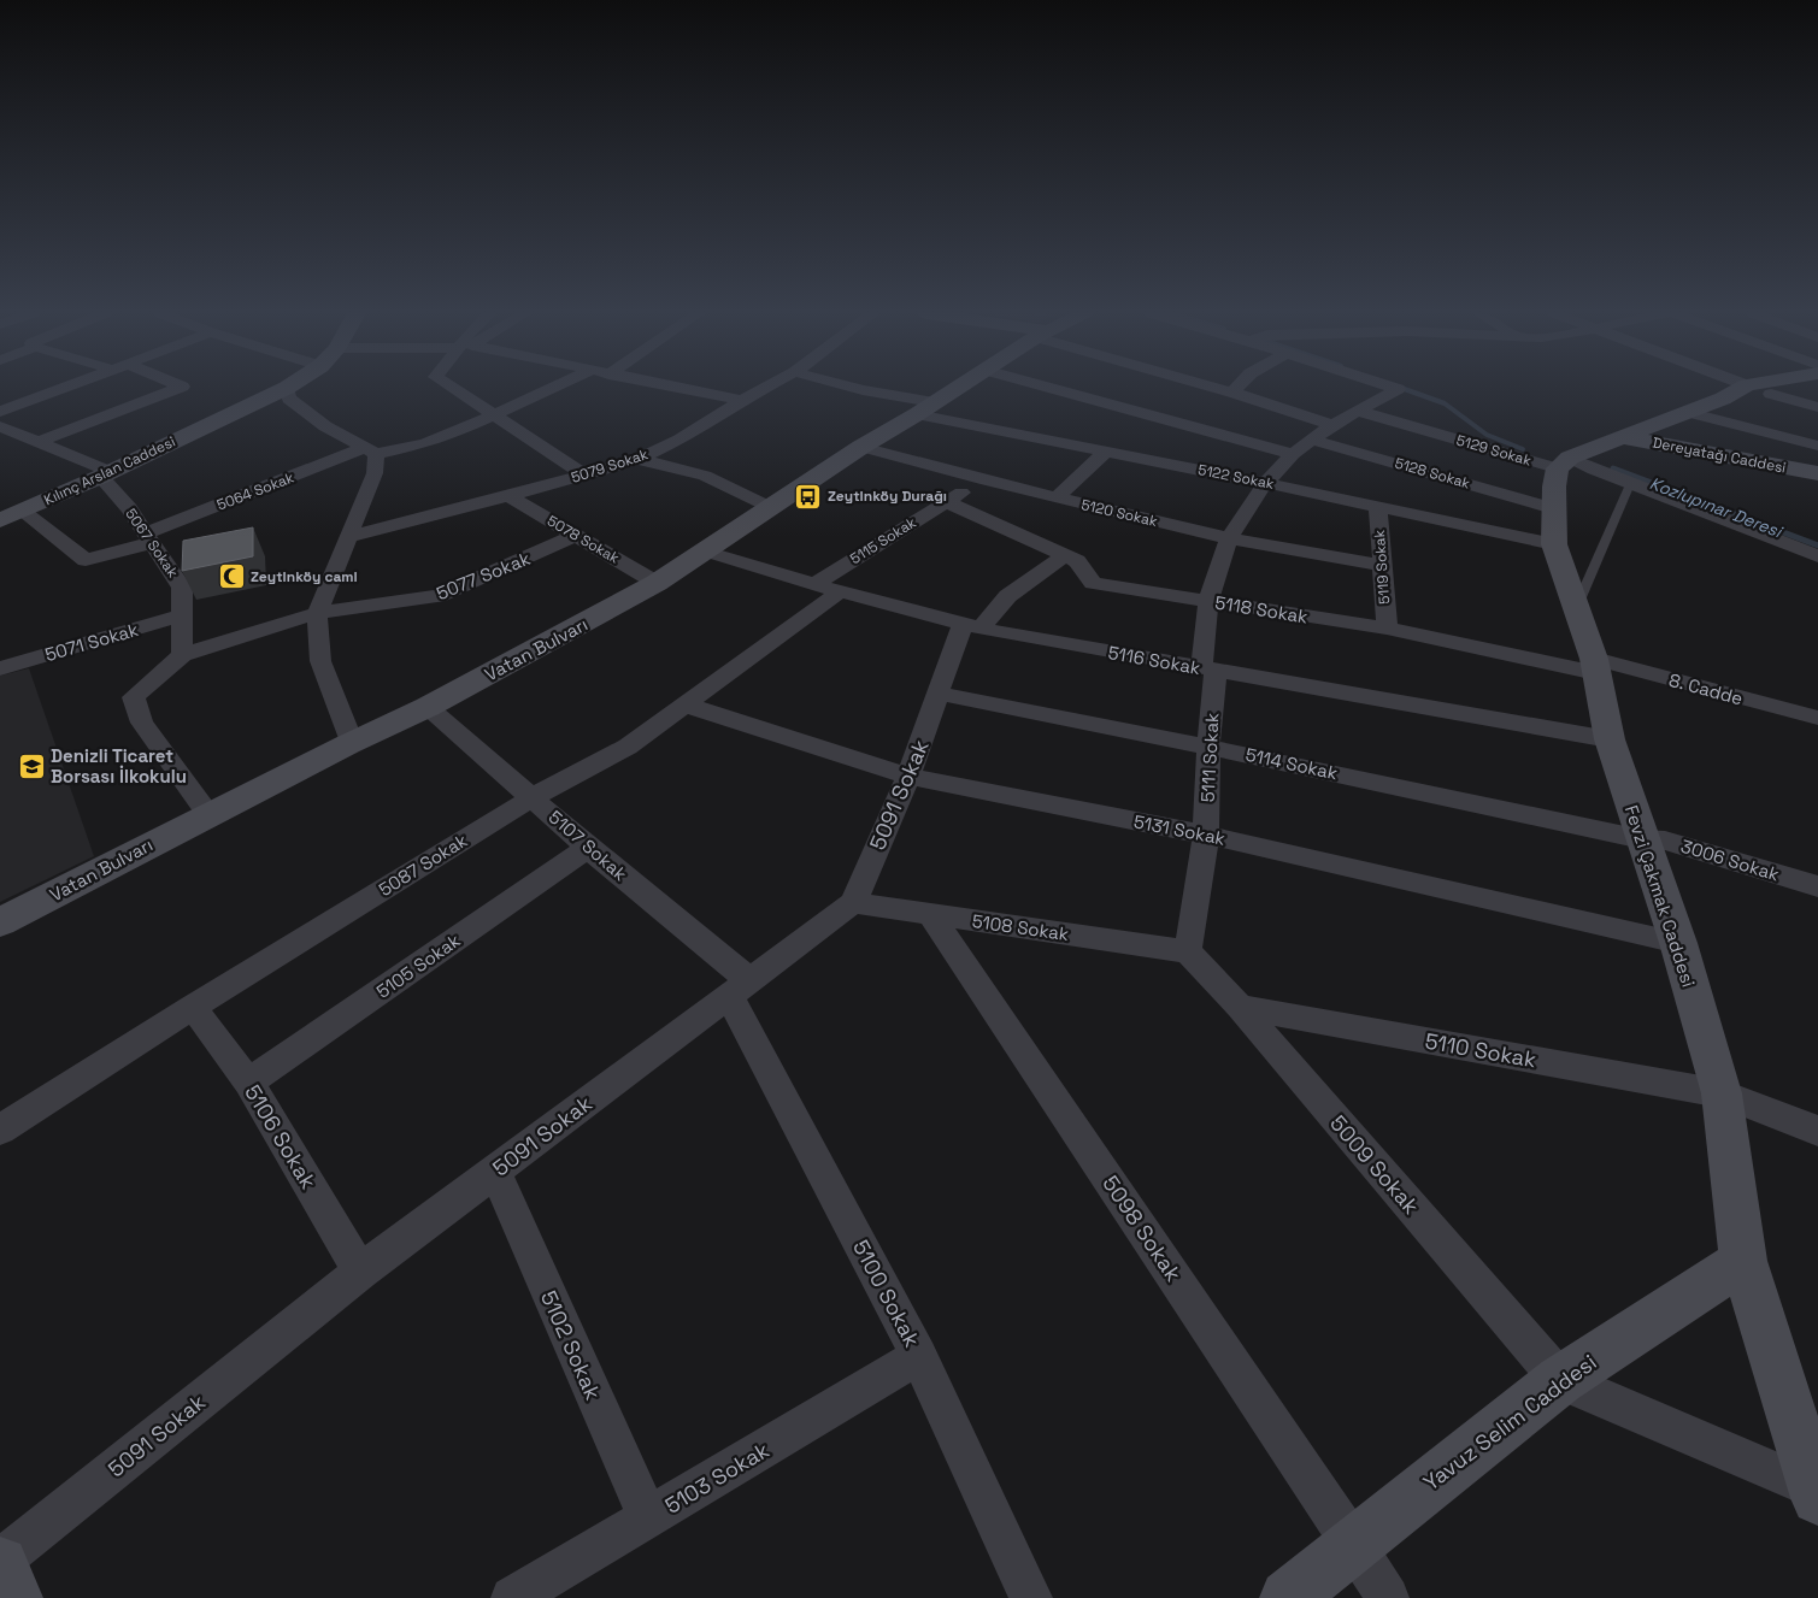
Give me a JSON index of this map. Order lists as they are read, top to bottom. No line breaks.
{"streets":{"street":["5129 Sokak","Dereyatağı Caddesi","5079 Sokak","Kılınç Arslan Caddesi","5128 Sokak","5122 Sokak","5064 Sokak","5120 Sokak","5078 Sokak","5115 Sokak","5067 Sokak","5119 Sokak","5077 Sokak","5118 Sokak","5071 Sokak","Vatan Bulvarı","5116 Sokak","8. Cadde","5111 Sokak","5114 Sokak","5091 Sokak","5131 Sokak","5107 Sokak","3006 Sokak","5087 Sokak","Fevzi Çakmak Caddesi","5108 Sokak","5105 Sokak","5110 Sokak","5106 Sokak","5009 Sokak","5098 Sokak","5100 Sokak","5102 Sokak","Yavuz Selim Caddesi","5103 Sokak"]},"crossings":[["5129 Sokak","5111 Sokak"],["5129 Sokak","Fevzi Çakmak Caddesi"],["5079 Sokak","5078 Sokak"],["Kılınç Arslan Caddesi","5064 Sokak"],["Kılınç Arslan Caddesi","5067 Sokak"],["5128 Sokak","5111 Sokak"],["5128 Sokak","Fevzi Çakmak Caddesi"],["5122 Sokak","5119 Sokak"],["5122 Sokak","Vatan Bulvarı"],["5122 Sokak","5111 Sokak"],["5122 Sokak","Fevzi Çakmak Caddesi"],["5064 Sokak","5067 Sokak"],["5120 Sokak","5115 Sokak"],["5120 Sokak","5119 Sokak"],["5120 Sokak","Vatan Bulvarı"],["5120 Sokak","5111 Sokak"],["5078 Sokak","5077 Sokak"],["5078 Sokak","Vatan Bulvarı"],["5115 Sokak","5118 Sokak"],["5115 Sokak","5116 Sokak"],["5067 Sokak","5077 Sokak"],["5067 Sokak","5071 Sokak"],["5119 Sokak","5118 Sokak"],["5118 Sokak","8. Cadde"],["5118 Sokak","5111 Sokak"],["5118 Sokak","5091 Sokak"],["5118 Sokak","Fevzi Çakmak Caddesi"],["Vatan Bulvarı","5116 Sokak"],["Vatan Bulvarı","5107 Sokak"],["5116 Sokak","5111 Sokak"],["5116 Sokak","5091 Sokak"],["5116 Sokak","5087 Sokak"],["5116 Sokak","Fevzi Çakmak Caddesi"],["8. Cadde","Fevzi Çakmak Caddesi"],["5111 Sokak","5114 Sokak"],["5111 Sokak","5131 Sokak"],["5111 Sokak","5108 Sokak"],["5111 Sokak","5009 Sokak"],["5114 Sokak","5091 Sokak"],["5114 Sokak","3006 Sokak"],["5114 Sokak","Fevzi Çakmak Caddesi"],["5091 Sokak","5131 Sokak"],["5091 Sokak","5107 Sokak"],["5091 Sokak","5108 Sokak"],["5091 Sokak","5106 Sokak"],["5091 Sokak","5100 Sokak"],["5091 Sokak","5102 Sokak"],["5131 Sokak","5087 Sokak"],["5131 Sokak","Fevzi Çakmak Caddesi"],["5107 Sokak","5087 Sokak"],["5107 Sokak","5105 Sokak"],["5107 Sokak","5100 Sokak"],["3006 Sokak","Fevzi Çakmak Caddesi"],["5087 Sokak","5106 Sokak"],["Fevzi Çakmak Caddesi","5110 Sokak"],["Fevzi Çakmak Caddesi","Yavuz Selim Caddesi"],["5108 Sokak","5009 Sokak"],["5108 Sokak","5098 Sokak"],["5105 Sokak","5106 Sokak"],["5110 Sokak","5009 Sokak"],["5009 Sokak","Yavuz Selim Caddesi"],["5098 Sokak","Yavuz Selim Caddesi"],["5100 Sokak","5103 Sokak"],["5102 Sokak","5103 Sokak"]],"water":["Kozlupınar Deresi"],"places":{"bus stop":["Zeytinköy Durağı"],"mosque":["Zeytinköy cami"],"school or university":["Denizli Ticaret Borsası İlkokulu"]}}
